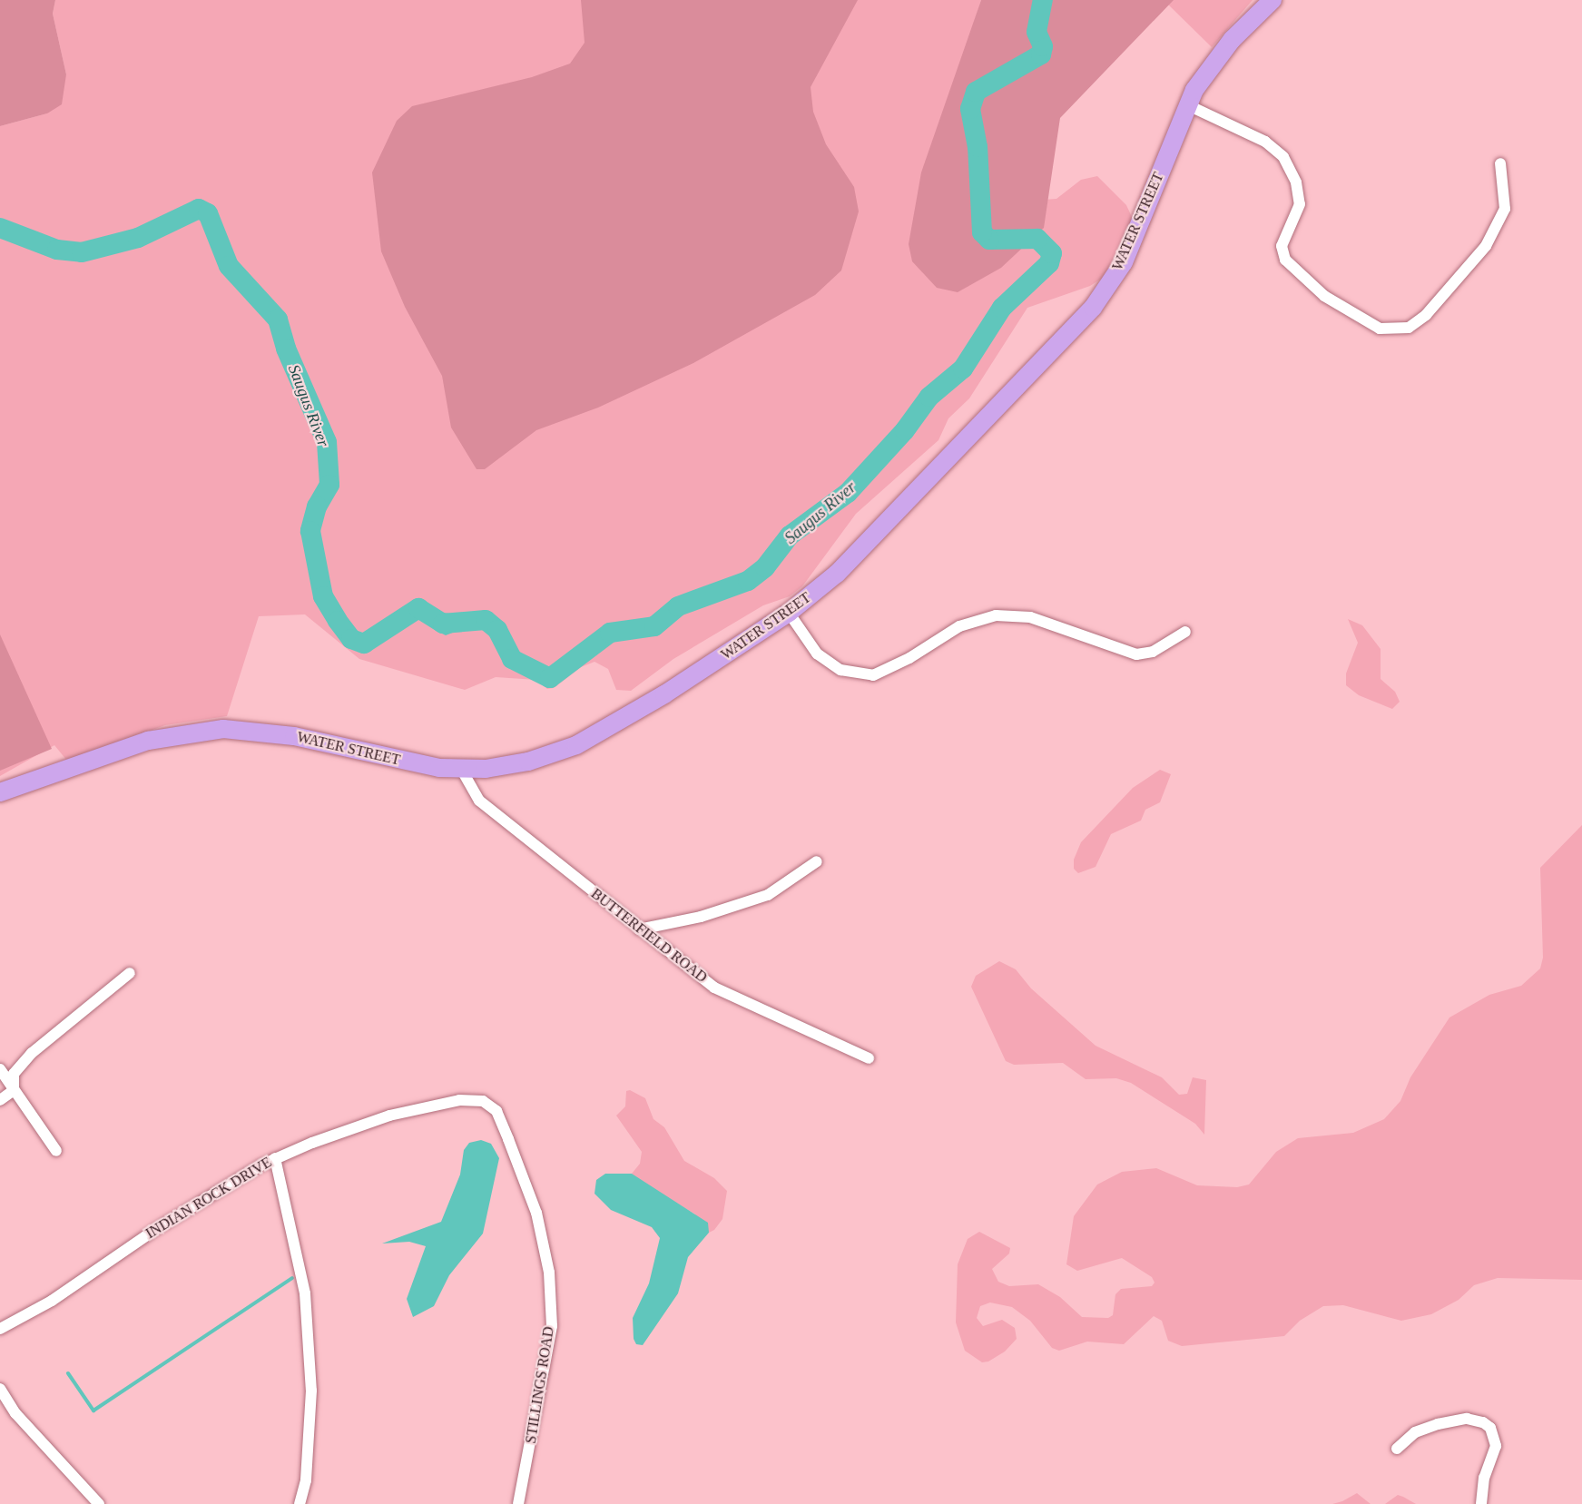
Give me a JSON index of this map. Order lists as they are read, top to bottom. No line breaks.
{"streets":{"main road":["WATER STREET"],"street":["BUTTERFIELD ROAD","INDIAN ROCK DRIVE","STILLINGS ROAD"]},"crossings":[["WATER STREET","BUTTERFIELD ROAD"],["INDIAN ROCK DRIVE","STILLINGS ROAD"]],"water":["Saugus River"]}
